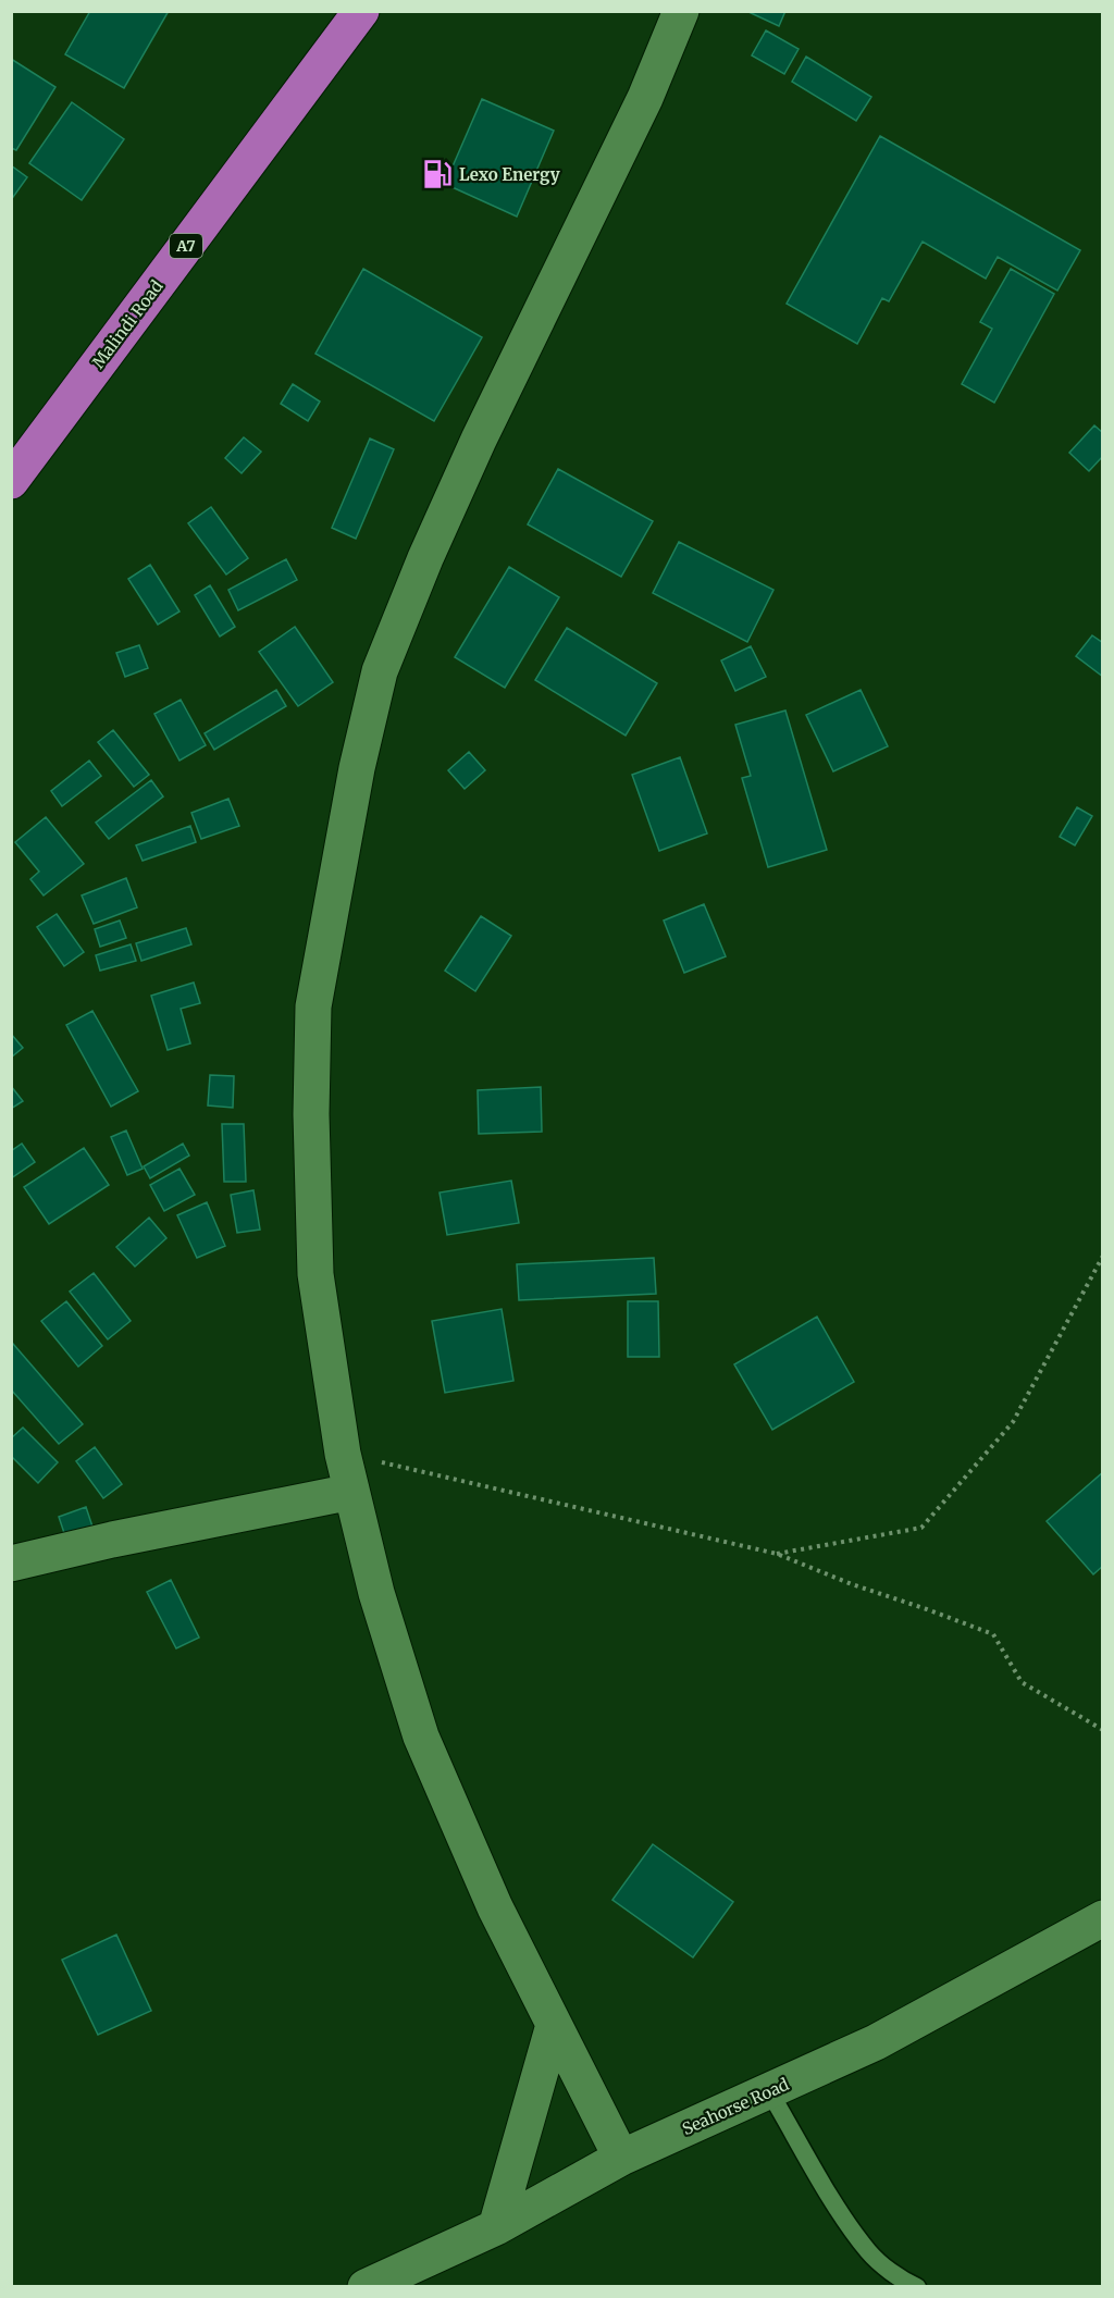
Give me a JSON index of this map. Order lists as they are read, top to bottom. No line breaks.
{"streets":{"highway":["A7","Malindi Road"],"street":["Seahorse Road"]},"places":{"fuel station":["Lexo Energy"]}}
